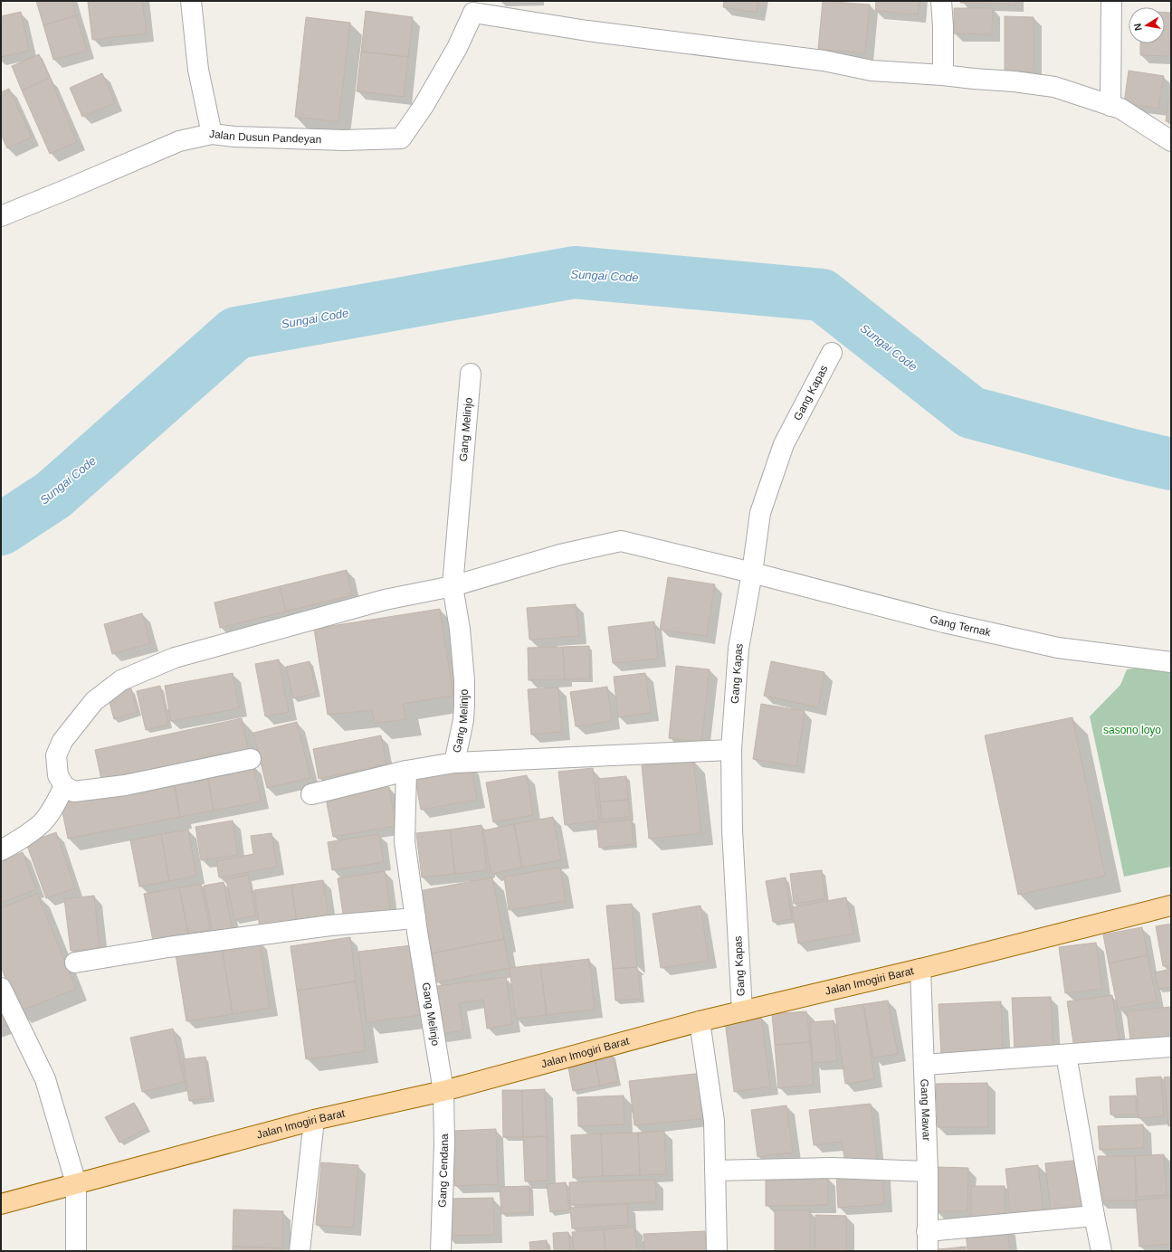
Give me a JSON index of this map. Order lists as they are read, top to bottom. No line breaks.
{"streets":{"main road":["Jalan Imogiri Barat"],"street":["Jalan Dusun Pandeyan","Gang Kapas","Gang Melinjo","Gang Ternak","Gang Mawar","Gang Cendana"]},"crossings":[["Gang Kapas","Gang Ternak"],["Gang Kapas","Jalan Imogiri Barat"],["Gang Melinjo","Gang Ternak"],["Gang Melinjo","Jalan Imogiri Barat"],["Gang Melinjo","Gang Cendana"],["Jalan Imogiri Barat","Gang Mawar"],["Jalan Imogiri Barat","Gang Cendana"]],"water":["Sungai Code"],"parks":["sasono loyo"],"north":"left"}
